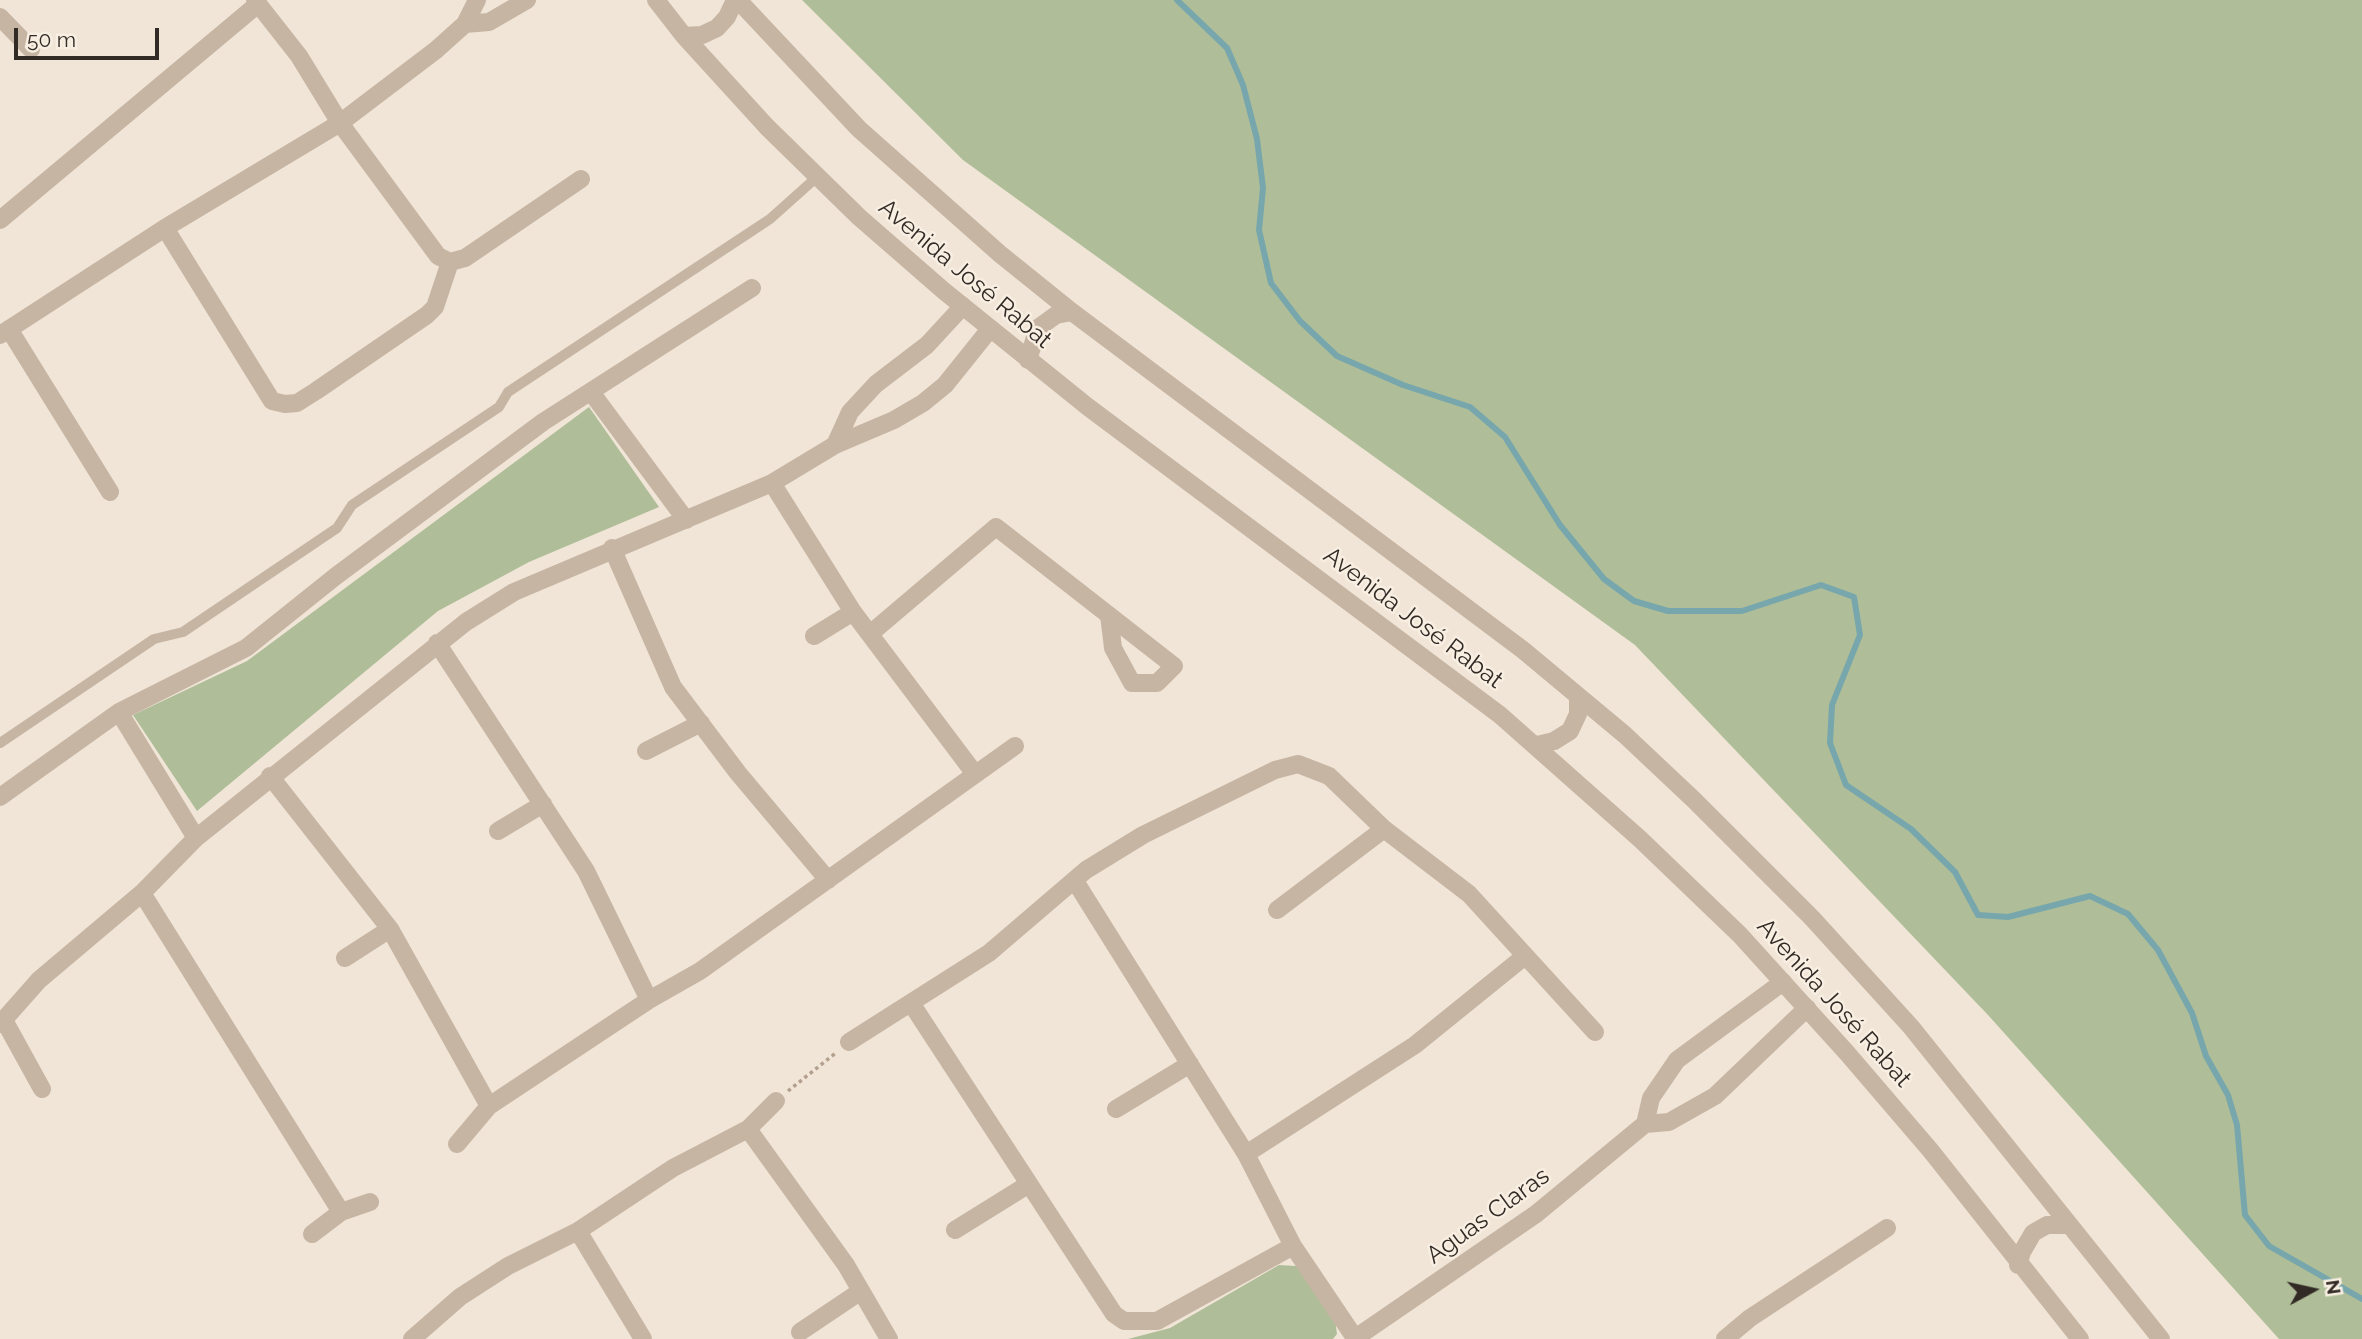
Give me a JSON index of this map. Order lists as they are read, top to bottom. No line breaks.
{"streets":{"street":["Avenida José Rabat","Aguas Claras"]},"crossings":[["Avenida José Rabat","Aguas Claras"]],"scale_bar":"50 m","north":"right"}
